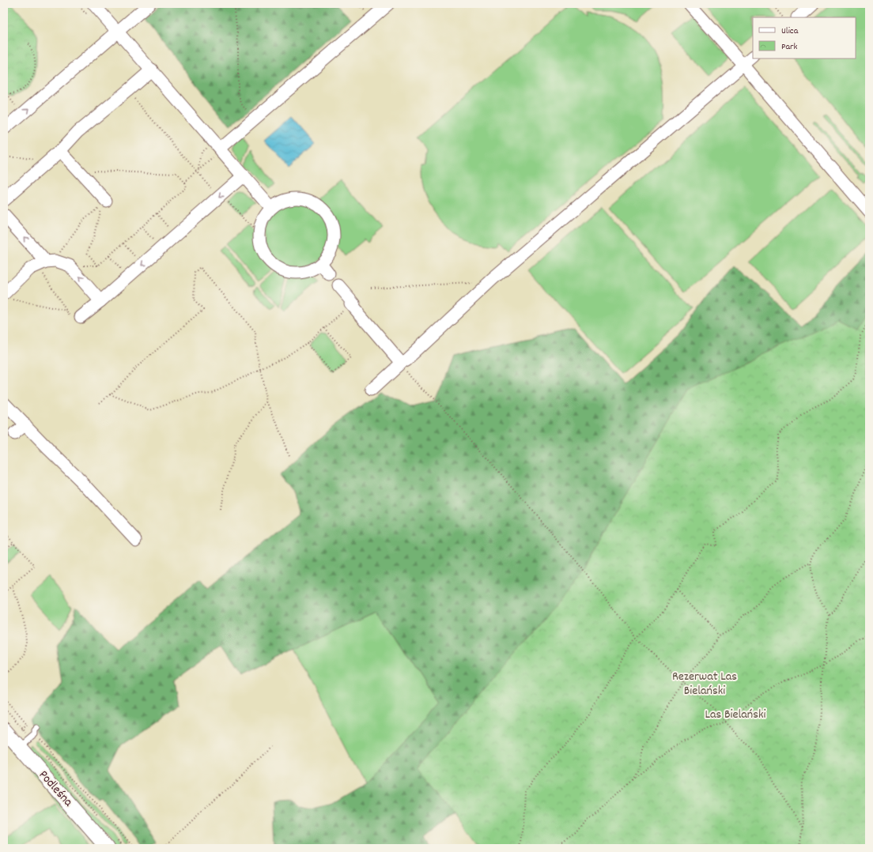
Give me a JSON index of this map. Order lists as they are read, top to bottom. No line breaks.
{"streets":{"street":["Podleśna"]},"parks":["Rezerwat Las Bielański","Las Bielański"],"legend":["Ulica","Park"]}
